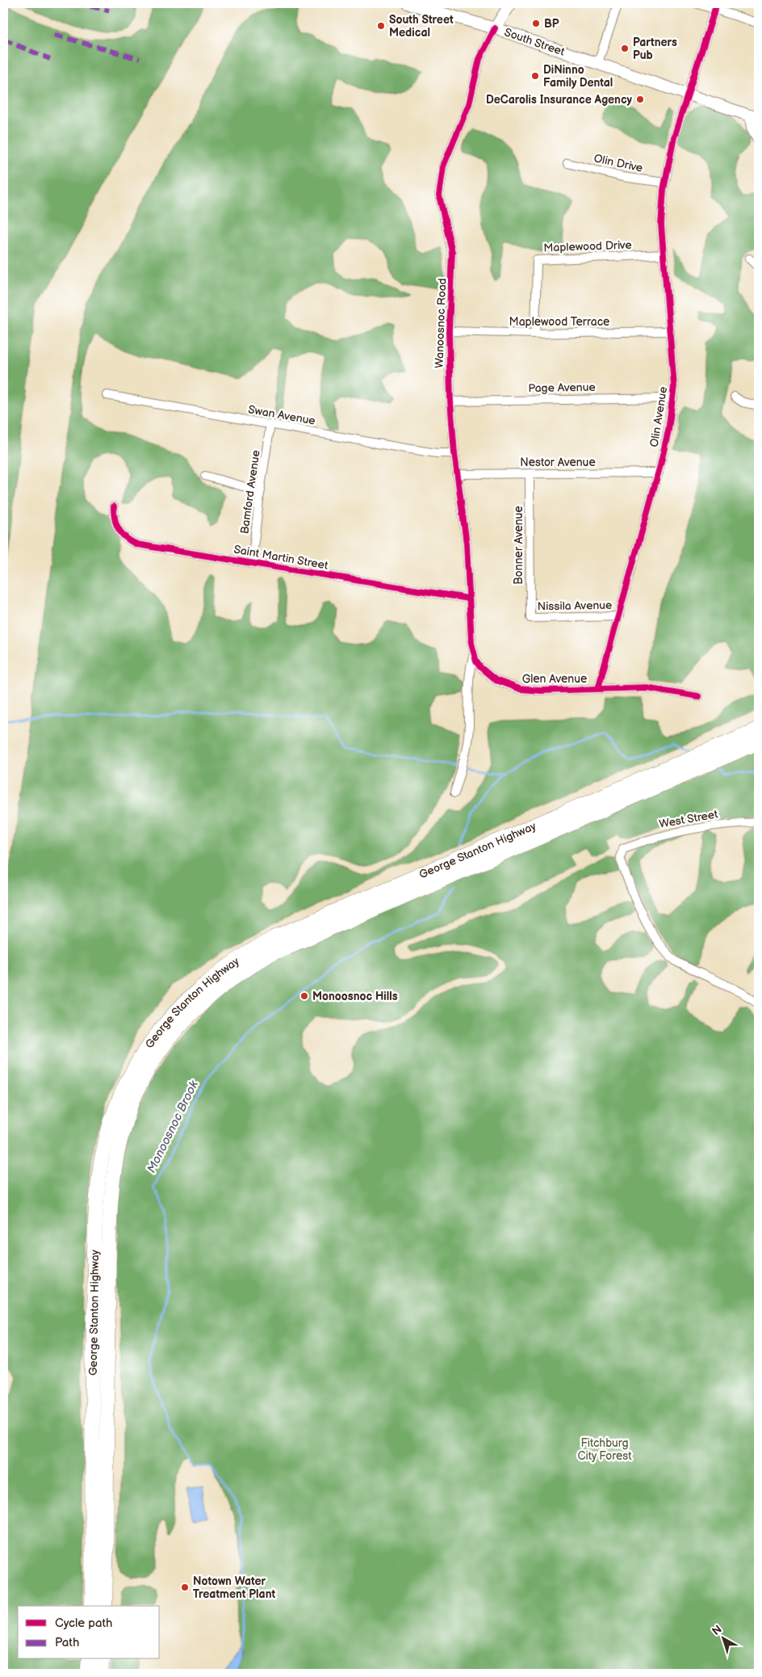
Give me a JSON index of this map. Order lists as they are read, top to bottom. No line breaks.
{"streets":{"highway":["George Stanton Highway"],"main road":["South Street","Wanoosnoc Road"],"street":["Olin Drive","Maplewood Drive","Maplewood Terrace","Page Avenue","Swan Avenue","Olin Avenue","Nestor Avenue","Bamford Avenue","Bonner Avenue","Saint Martin Street","Nissila Avenue","Glen Avenue","West Street"]},"crossings":[["South Street","Wanoosnoc Road"],["South Street","Olin Avenue"],["Olin Drive","Olin Avenue"],["Maplewood Drive","Maplewood Terrace"],["Maplewood Drive","Olin Avenue"],["Maplewood Terrace","Wanoosnoc Road"],["Maplewood Terrace","Olin Avenue"],["Wanoosnoc Road","Page Avenue"],["Wanoosnoc Road","Swan Avenue"],["Wanoosnoc Road","Nestor Avenue"],["Wanoosnoc Road","Saint Martin Street"],["Wanoosnoc Road","Glen Avenue"],["Page Avenue","Olin Avenue"],["Swan Avenue","Bamford Avenue"],["Olin Avenue","Nestor Avenue"],["Olin Avenue","Nissila Avenue"],["Olin Avenue","Glen Avenue"],["Nestor Avenue","Bonner Avenue"],["Bamford Avenue","Saint Martin Street"],["Bonner Avenue","Nissila Avenue"]],"water":["Monoosnoc Brook"],"parks":["Fitchburg City Forest"],"places":["BP","South Street Medical","Partners Pub","DiNinno Family Dental","DeCarolis Insurance Agency","Monoosnoc Hills","Notown Water Treatment Plant"],"legend":["Cycle path","Path"],"north":"top left"}
